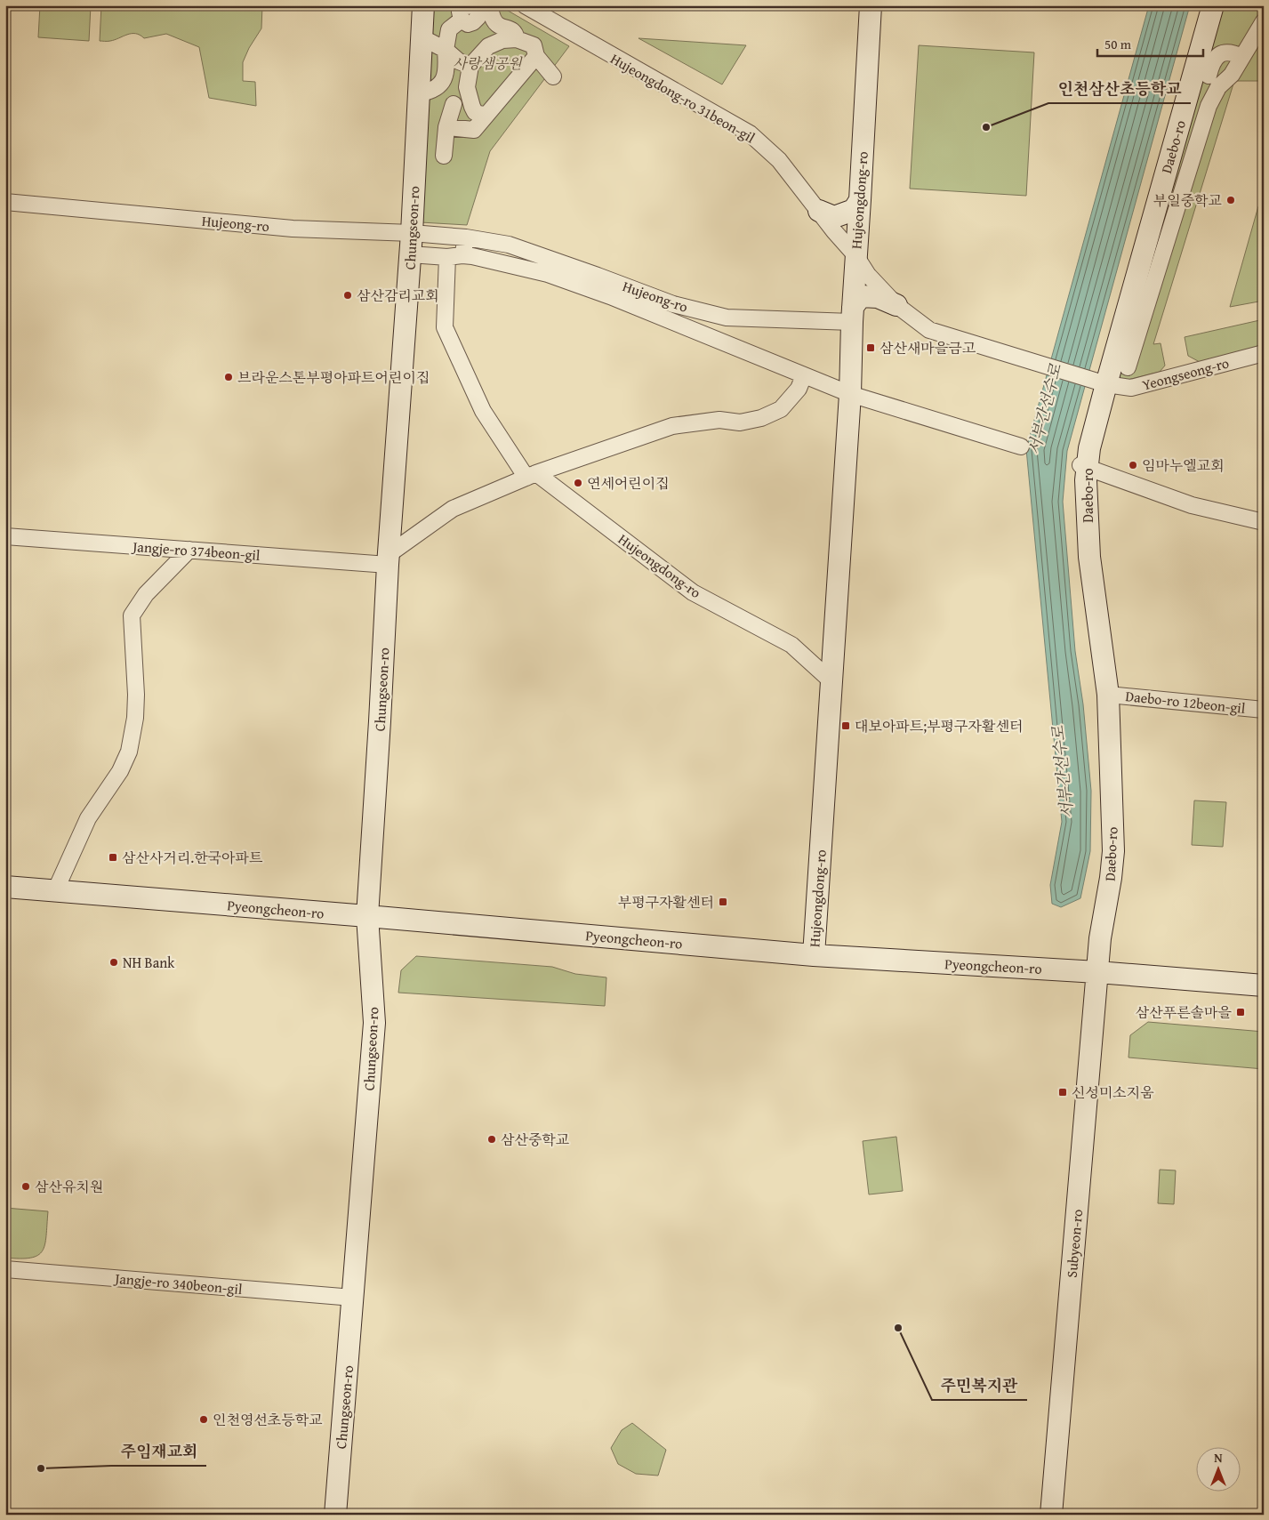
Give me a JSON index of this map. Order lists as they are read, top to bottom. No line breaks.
{"streets":{"street":["Hujeongdong-ro 31beon-gil","Daebo-ro","Hujeongdong-ro","Hujeong-ro","Chungseon-ro","Yeongseong-ro","Jangje-ro 374beon-gil","Daebo-ro 12beon-gil","Pyeongcheon-ro","Subyeon-ro","Jangje-ro 340beon-gil"]},"crossings":[["Hujeongdong-ro 31beon-gil","Hujeongdong-ro"],["Hujeongdong-ro 31beon-gil","Yeongseong-ro"],["Daebo-ro","Yeongseong-ro"],["Daebo-ro","Daebo-ro 12beon-gil"],["Daebo-ro","Pyeongcheon-ro"],["Daebo-ro","Subyeon-ro"],["Hujeongdong-ro","Hujeong-ro"],["Hujeongdong-ro","Pyeongcheon-ro"],["Hujeong-ro","Chungseon-ro"],["Chungseon-ro","Jangje-ro 374beon-gil"],["Chungseon-ro","Pyeongcheon-ro"],["Chungseon-ro","Jangje-ro 340beon-gil"],["Pyeongcheon-ro","Subyeon-ro"]],"water":["서부간선수로"],"parks":["사랑샘공원"],"places":{"other":["인천삼산초등학교","부일중학교","삼산감리교회","브라운스톤부평아파트어린이집","임마누엘교회","연세어린이집","NH Bank","삼산중학교","삼산유치원","주민복지관","인천영선초등학교","주임재교회"],"transit":["삼산새마을금고","대보아파트;부평구자활센터","삼산사거리.한국아파트","부평구자활센터","삼산푸른솔마을","신성미소지움"]},"scale_bar":"50 m","north":"top"}
